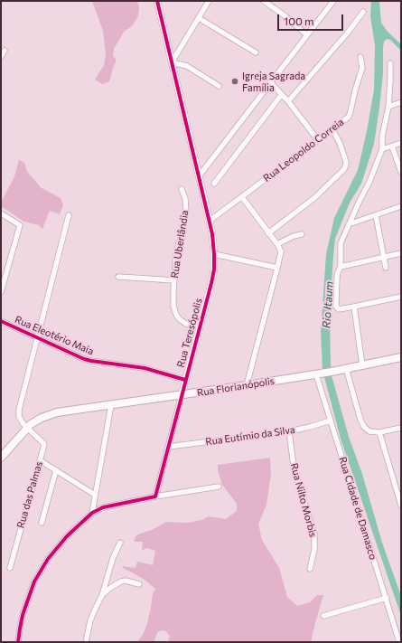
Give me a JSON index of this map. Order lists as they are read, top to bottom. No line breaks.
{"streets":{"main road":["Rua Florianópolis"],"street":["Rua Leopoldo Correia","Rua Uberlândia","Rua Teresópolis","Rua Eleotério Maia","Rua Eutímio da Silva","Rua das Palmas","Rua Nilto Morbis","Rua Cidade de Damasco"]},"crossings":[["Rua Leopoldo Correia","Rua Teresópolis"],["Rua Uberlândia","Rua Teresópolis"],["Rua Teresópolis","Rua Eleotério Maia"],["Rua Teresópolis","Rua Florianópolis"],["Rua Teresópolis","Rua Eutímio da Silva"],["Rua Florianópolis","Rua das Palmas"],["Rua Florianópolis","Rua Cidade de Damasco"],["Rua Eutímio da Silva","Rua Nilto Morbis"],["Rua Eutímio da Silva","Rua Cidade de Damasco"]],"water":["Rio Itaum"],"places":["Igreja Sagrada Família"],"scale_bar":"100 m"}
